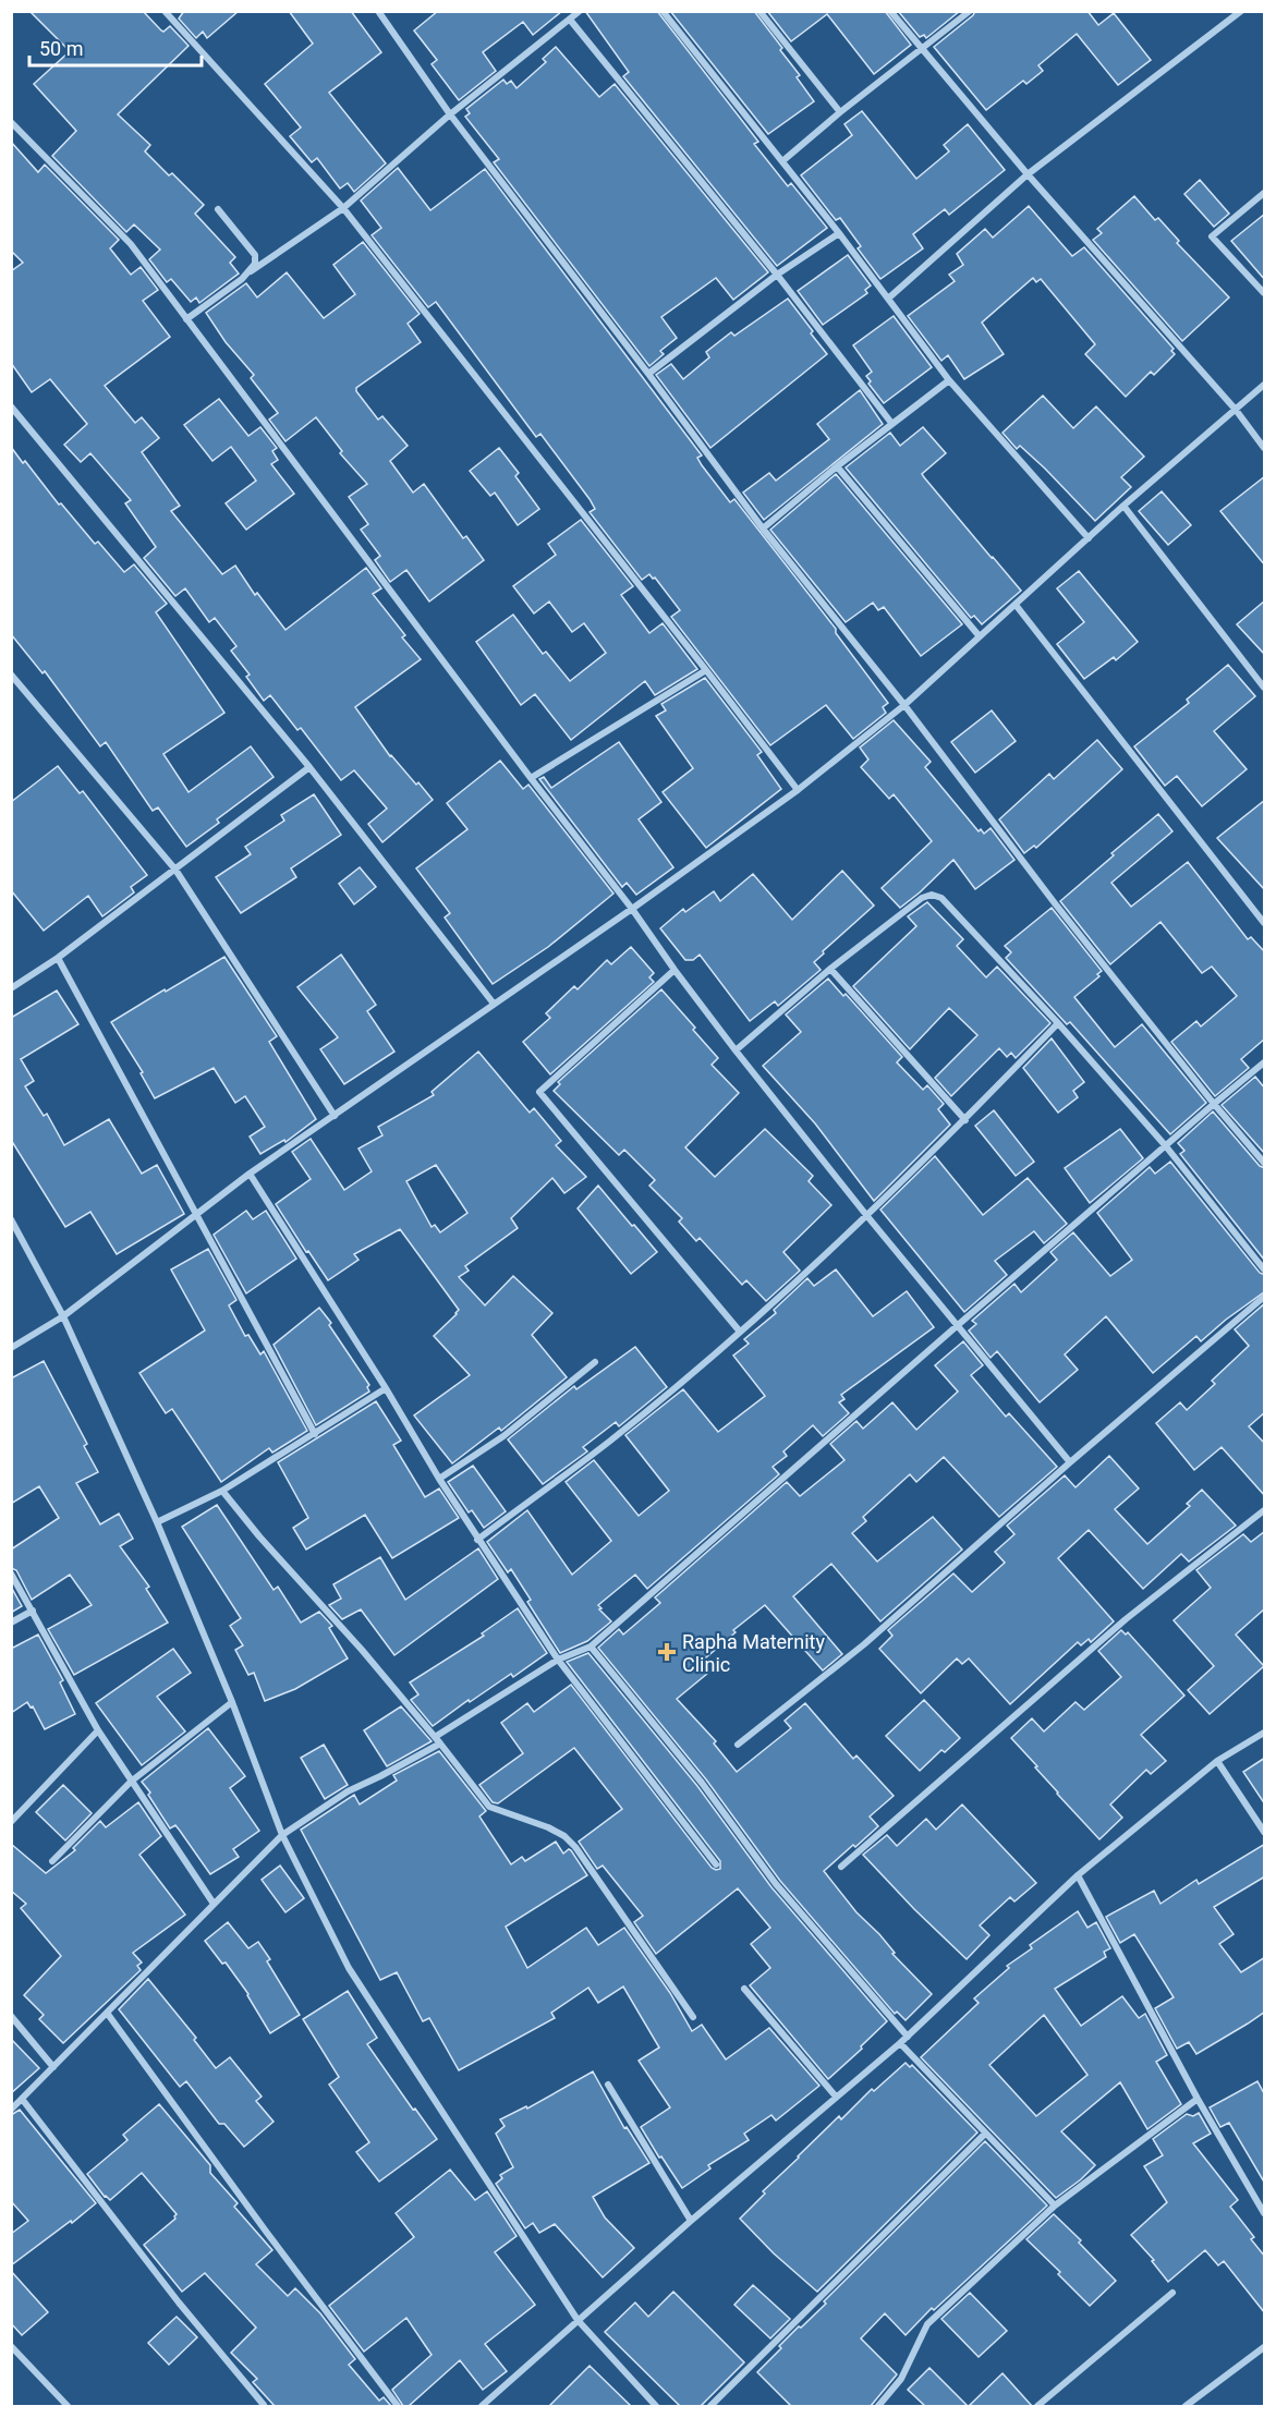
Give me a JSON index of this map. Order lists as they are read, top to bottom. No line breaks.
{"places":{"health":["Rapha Maternity Clinic"]},"scale_bar":"50 m"}
